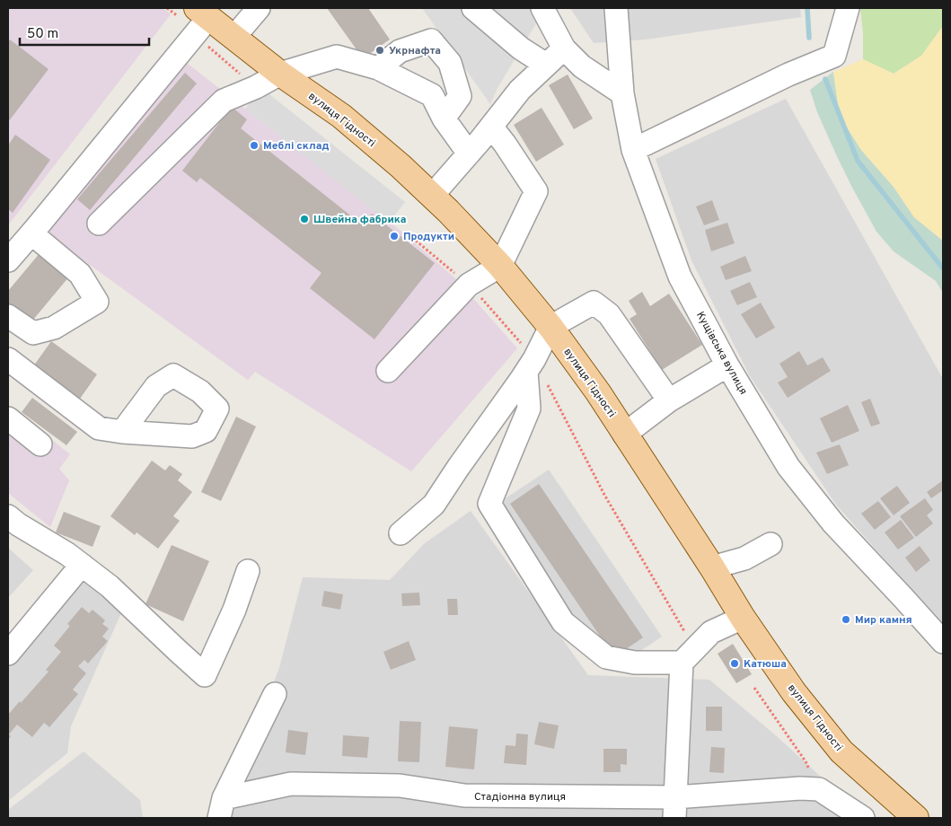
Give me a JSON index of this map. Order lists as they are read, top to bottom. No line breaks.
{"streets":{"main road":["вулиця Гідності"],"street":["Кущівська вулиця","Стадіонна вулиця"]},"places":["Укрнафта","Меблі склад","Швейна фабрика","Продукти","Мир камня","Катюша"],"scale_bar":"50 m"}
